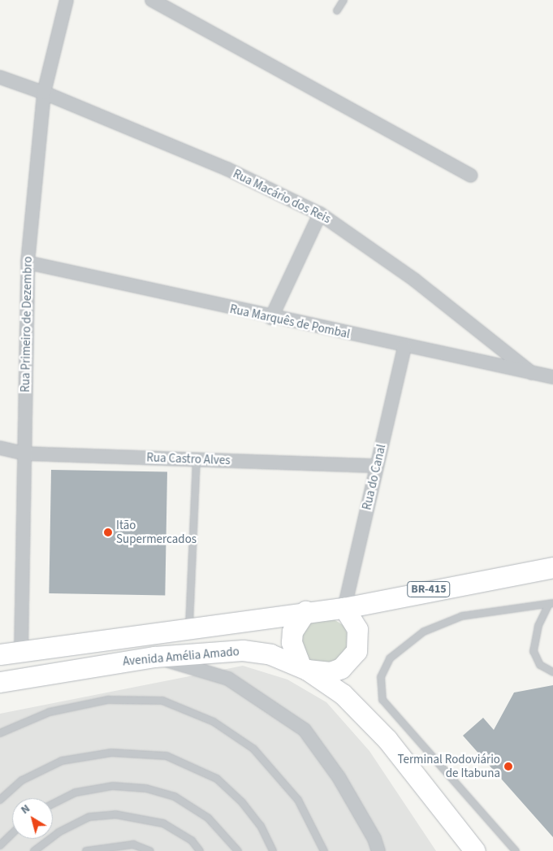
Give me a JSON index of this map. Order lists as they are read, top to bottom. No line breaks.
{"streets":{"main road":["BR-415","Avenida Amélia Amado"],"street":["Rua Macário dos Reis","Rua Marquês de Pombal","Rua Primeiro de Dezembro","Rua Castro Alves","Rua do Canal"]},"crossings":[["Rua Macário dos Reis","Rua Marquês de Pombal"],["Rua Macário dos Reis","Rua Primeiro de Dezembro"],["Rua Marquês de Pombal","Rua Primeiro de Dezembro"],["Rua Marquês de Pombal","Rua do Canal"],["Rua Primeiro de Dezembro","Rua Castro Alves"],["Rua Primeiro de Dezembro","Avenida Amélia Amado"],["Rua Castro Alves","Rua do Canal"],["Rua do Canal","Avenida Amélia Amado"]],"places":["Itão Supermercados","Terminal Rodoviário de Itabuna"],"north":"top left"}
